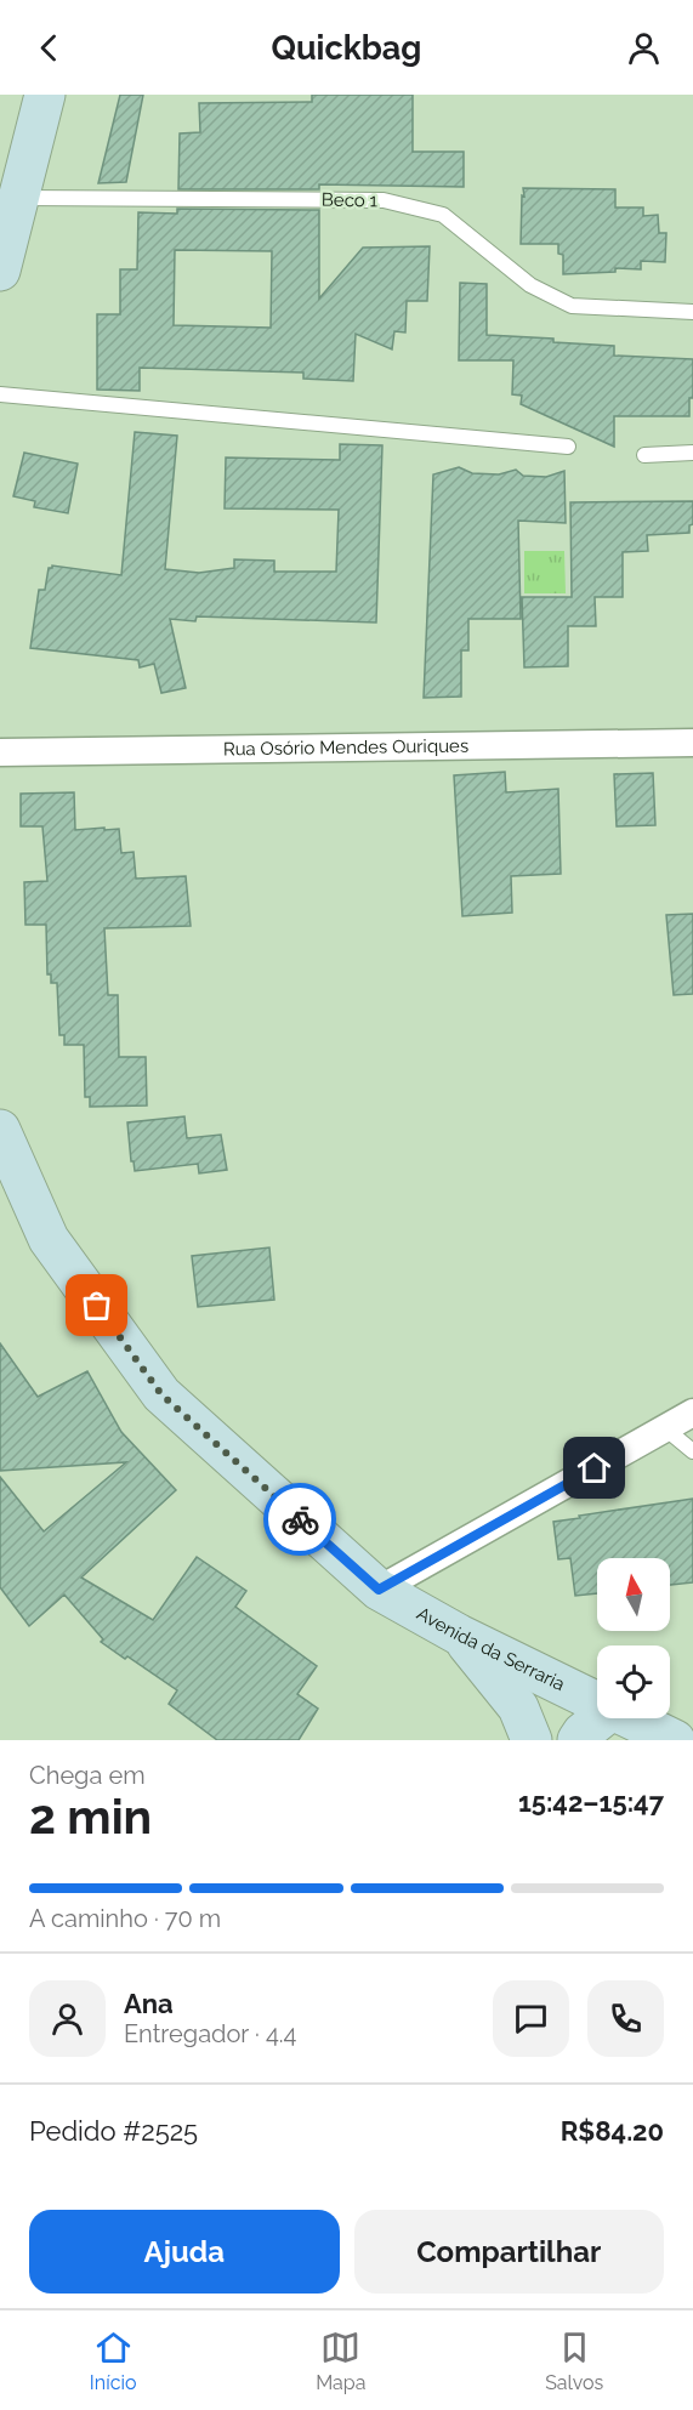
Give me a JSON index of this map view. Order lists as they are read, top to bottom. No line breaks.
{"streets":{"main road":["Avenida da Serraria"],"street":["Rua Osório Mendes Ouriques"],"lane":["Beco 1"]},"north":"top","page":{"header":"Quickbag","heading":["2 min","Chega em","15:42–15:47"],"panel":["Ana","Entregador · 4.4","Pedido #2525","R$84.20"],"bar":"A caminho · 70 m","buttons":["Ajuda","Compartilhar"],"tabs":["Início","Mapa","Salvos"]}}
